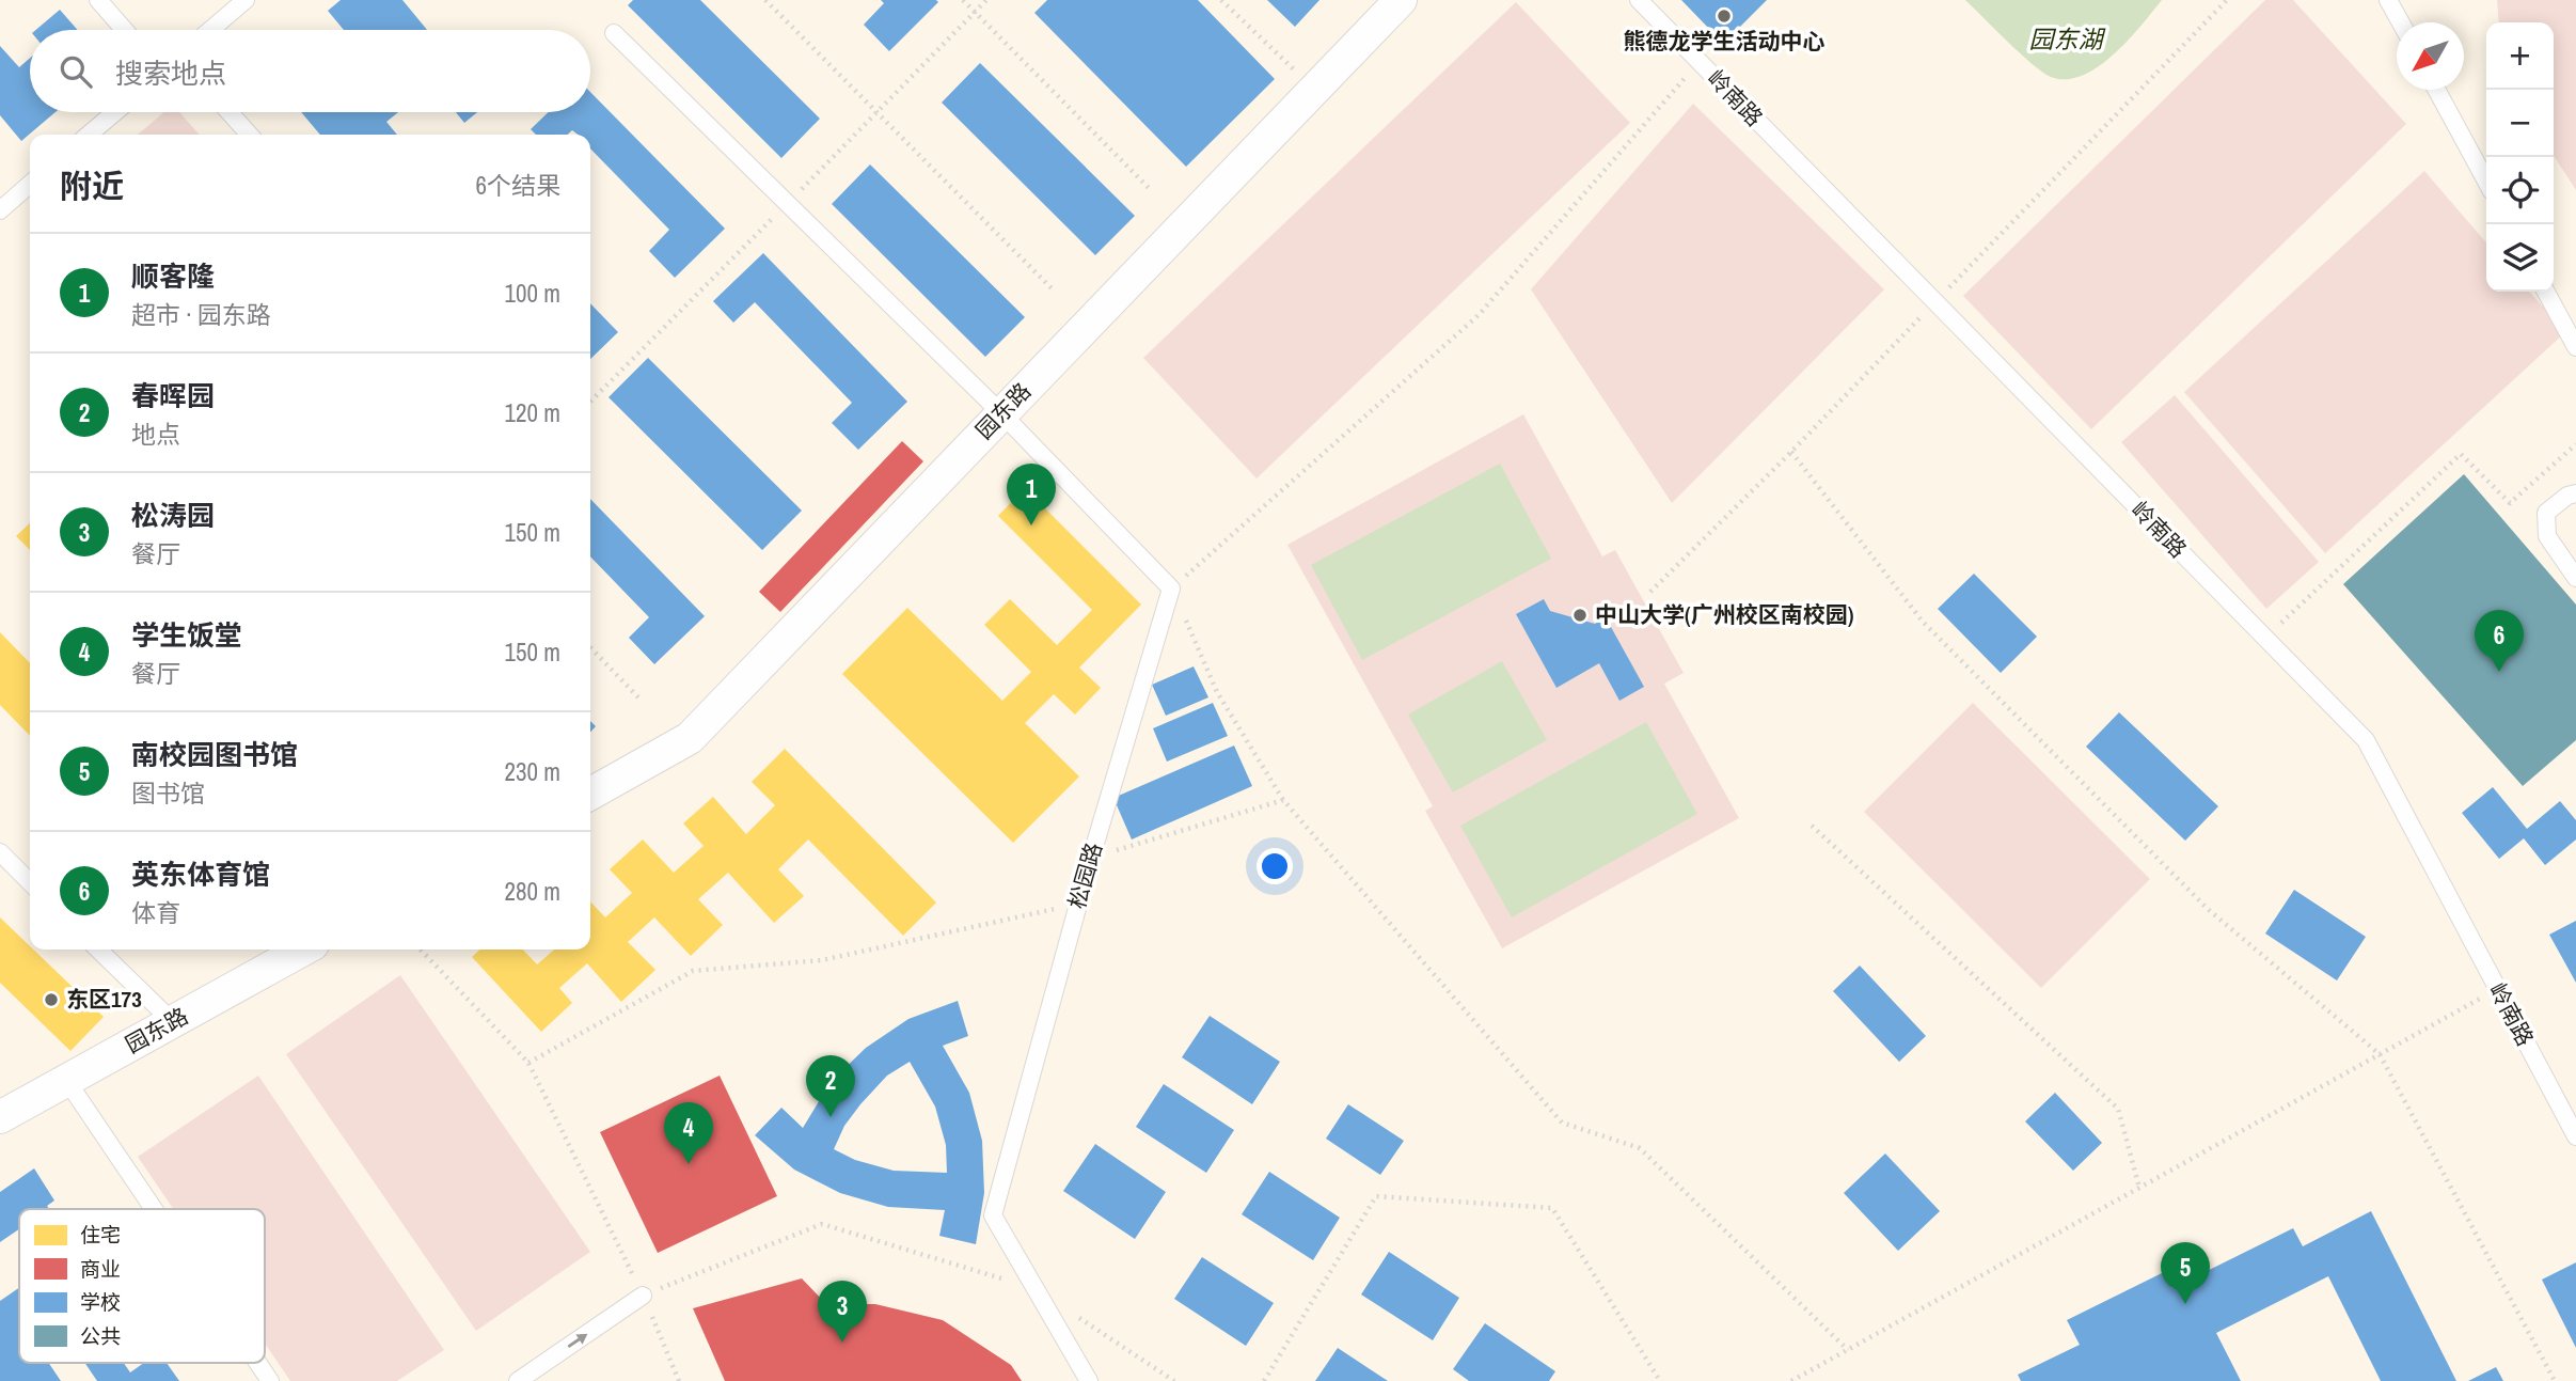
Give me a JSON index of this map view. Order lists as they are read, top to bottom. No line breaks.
{"streets":{"street":["园东路"],"lane":["岭南路","松园路"]},"water":["园东湖"],"places":["熊德龙学生活动中心","中山大学(广州校区南校园)","东区173"],"legend":["住宅","商业","学校","公共"],"north":"bottom left","page":{"map_buttons":["+","−"],"search":"搜索地点","heading":["附近","6个结果"],"list":[{"mark":"1","name":"顺客隆","note":"超市 · 园东路","value":"100 m"},{"mark":"2","name":"春晖园","note":"地点","value":"120 m"},{"mark":"3","name":"松涛园","note":"餐厅","value":"150 m"},{"mark":"4","name":"学生饭堂","note":"餐厅","value":"150 m"},{"mark":"5","name":"南校园图书馆","note":"图书馆","value":"230 m"},{"mark":"6","name":"英东体育馆","note":"体育","value":"280 m"}],"pins":["1","6","2","4","5","3"]}}
